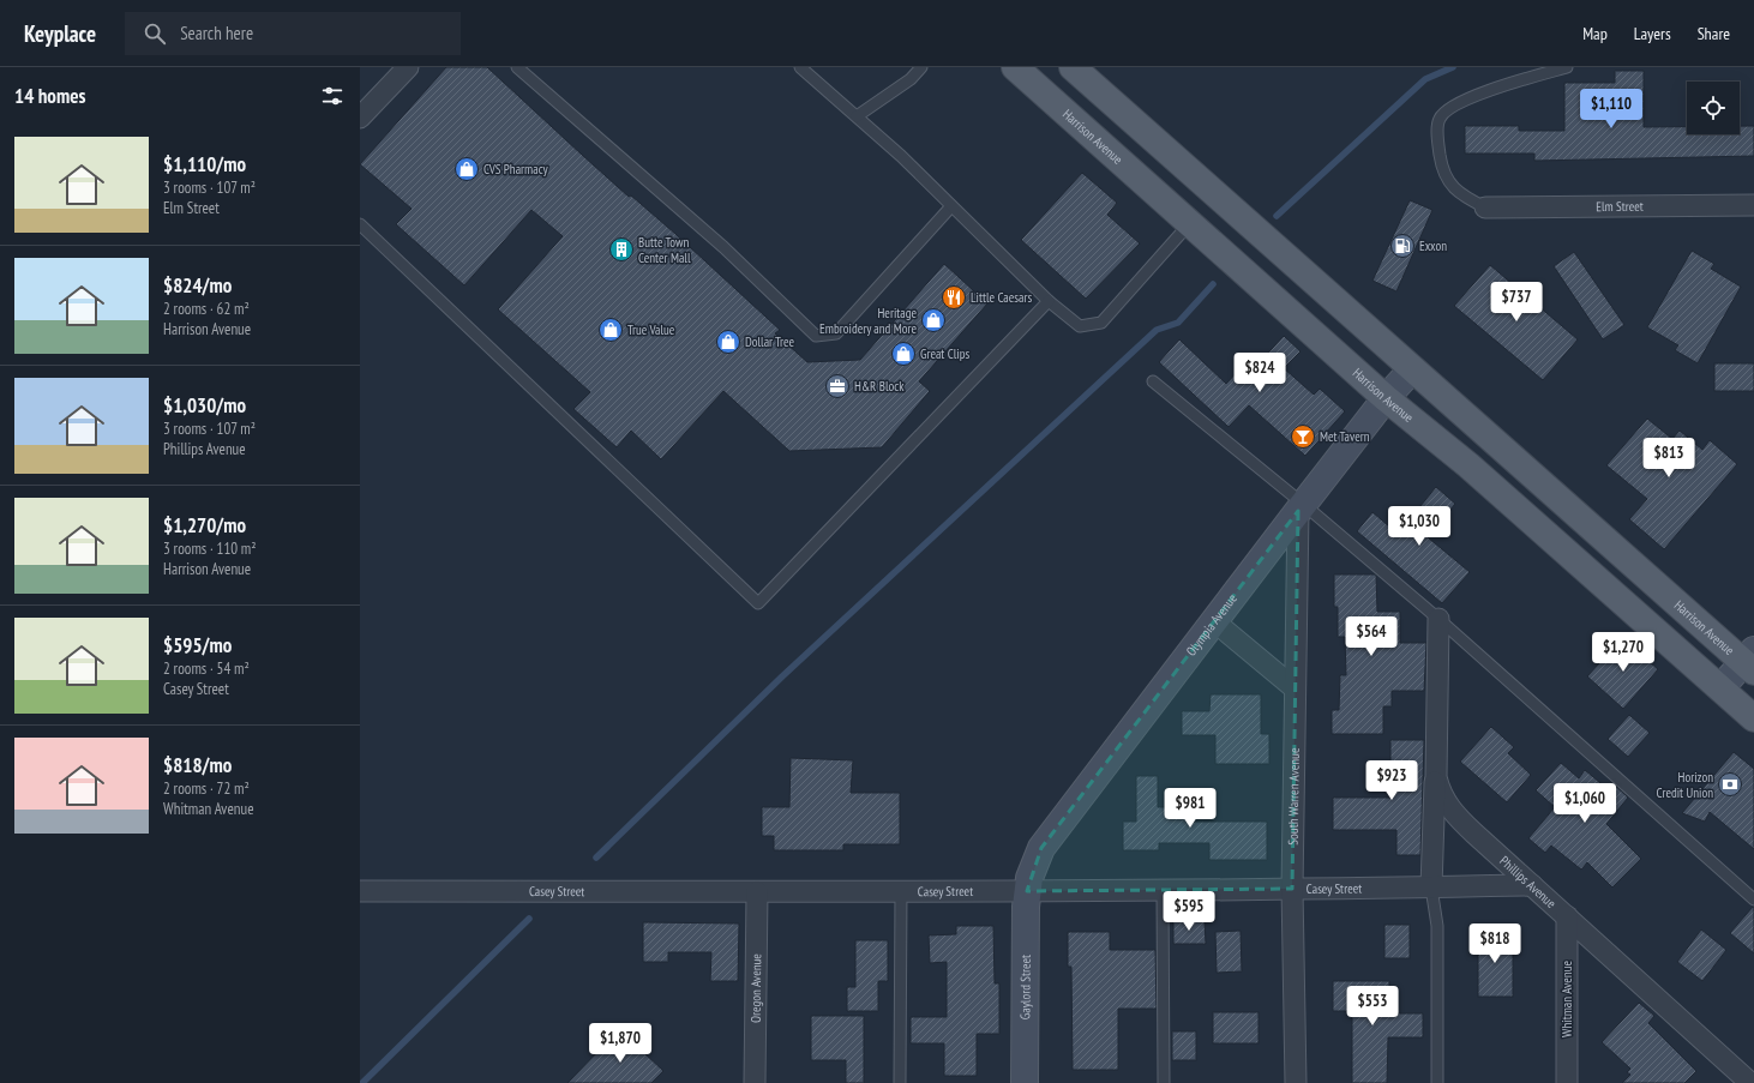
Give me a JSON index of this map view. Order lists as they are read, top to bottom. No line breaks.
{"streets":{"main road":["Harrison Avenue"],"street":["Elm Street","Olympia Avenue","South Warren Avenue","Phillips Avenue","Casey Street","Gaylord Street","Oregon Avenue","Whitman Avenue"]},"crossings":[["Harrison Avenue","Olympia Avenue"],["Olympia Avenue","South Warren Avenue"],["Olympia Avenue","Casey Street"],["Olympia Avenue","Gaylord Street"],["South Warren Avenue","Casey Street"],["Phillips Avenue","Casey Street"],["Phillips Avenue","Whitman Avenue"],["Casey Street","Gaylord Street"],["Casey Street","Oregon Avenue"]],"places":{"shop":["CVS Pharmacy","Heritage Embroidery and More","True Value","Dollar Tree","Great Clips"],"fuel station":["Exxon"],"building":["Butte Town Center Mall"],"restaurant":["Little Caesars"],"office":["H&R Block"],"bar":["Met Tavern"],"bank":["Horizon Credit Union"]},"page":{"header":"Keyplace","search":"Search here","nav":["Map","Layers","Share"],"heading":"14 homes","price":["$1,110","$737","$824","$813","$1,030","$564","$1,270","$923","$1,060","$981","$595","$818","$553","$1,870"],"list":[{"name":"$1,110/mo","note":"3 rooms · 107 m² · Elm Street"},{"name":"$824/mo","note":"2 rooms · 62 m² · Harrison Avenue"},{"name":"$1,030/mo","note":"3 rooms · 107 m² · Phillips Avenue"},{"name":"$1,270/mo","note":"3 rooms · 110 m² · Harrison Avenue"},{"name":"$595/mo","note":"2 rooms · 54 m² · Casey Street"},{"name":"$818/mo","note":"2 rooms · 72 m² · Whitman Avenue"}]}}
